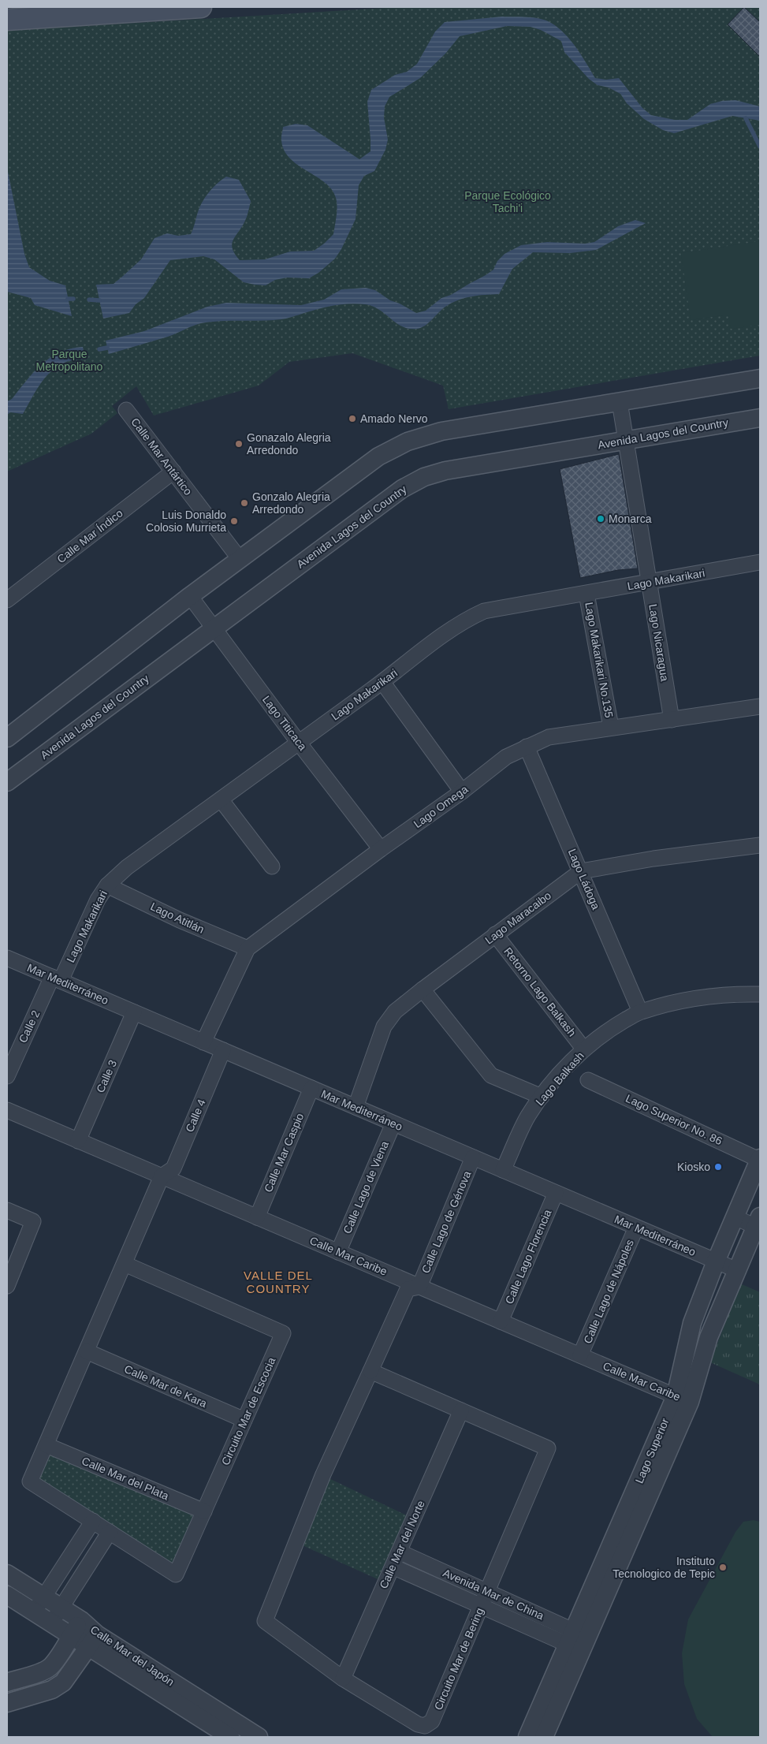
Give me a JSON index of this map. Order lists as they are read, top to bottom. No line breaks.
{"streets":{"street":["Avenida Lagos del Country","Calle Mar Antártico","Calle Mar Índico","Lago Makarikari","Lago Nicaragua","Lago Makarikari No.135","Lago Titicaca","Lago Omega","Lago Ládoga","Lago Atitlán","Lago Maracaibo","Mar Mediterráneo","Retorno Lago Balkash","Calle 2","Calle 3","Lago Balkash","Calle 4","Lago Superior No. 86","Calle Mar Caspio","Calle Lago de Viena","Calle Lago de Génova","Calle Mar Caribe","Calle Lago Florencia","Calle Lago de Nápoles","Calle Mar de Kara","Circuito Mar de Escocia","Lago Superior","Calle Mar del Plata","Calle Mar del Norte","Avenida Mar de China","Calle Mar del Japón","Circuito Mar de Bering"]},"crossings":[["Avenida Lagos del Country","Lago Nicaragua"],["Avenida Lagos del Country","Lago Titicaca"],["Calle Mar Antártico","Calle Mar Índico"],["Lago Makarikari","Lago Nicaragua"],["Lago Makarikari","Lago Makarikari No.135"],["Lago Makarikari","Lago Titicaca"],["Lago Makarikari","Lago Atitlán"],["Lago Makarikari","Mar Mediterráneo"],["Lago Makarikari","Calle 2"],["Lago Nicaragua","Lago Omega"],["Lago Makarikari No.135","Lago Omega"],["Lago Titicaca","Lago Omega"],["Lago Omega","Lago Ládoga"],["Lago Omega","Lago Atitlán"],["Lago Omega","Mar Mediterráneo"],["Lago Ládoga","Lago Maracaibo"],["Lago Ládoga","Lago Balkash"],["Lago Maracaibo","Mar Mediterráneo"],["Lago Maracaibo","Retorno Lago Balkash"],["Mar Mediterráneo","Calle 2"],["Mar Mediterráneo","Calle 3"],["Mar Mediterráneo","Lago Balkash"],["Mar Mediterráneo","Calle 4"],["Mar Mediterráneo","Calle Mar Caspio"],["Mar Mediterráneo","Calle Lago de Viena"],["Mar Mediterráneo","Calle Lago de Génova"],["Mar Mediterráneo","Calle Lago Florencia"],["Mar Mediterráneo","Calle Lago de Nápoles"],["Mar Mediterráneo","Lago Superior"],["Retorno Lago Balkash","Lago Balkash"],["Calle 3","Calle Mar Caribe"],["Calle 4","Calle Mar Caribe"],["Calle 4","Circuito Mar de Escocia"],["Lago Superior No. 86","Lago Superior"],["Calle Mar Caspio","Calle Mar Caribe"],["Calle Lago de Viena","Calle Mar Caribe"],["Calle Lago de Génova","Calle Mar Caribe"],["Calle Lago de Génova","Circuito Mar de Bering"],["Calle Mar Caribe","Calle Lago Florencia"],["Calle Mar Caribe","Calle Lago de Nápoles"],["Calle Mar Caribe","Circuito Mar de Escocia"],["Calle Mar Caribe","Lago Superior"],["Calle Mar Caribe","Circuito Mar de Bering"],["Calle Mar de Kara","Circuito Mar de Escocia"],["Circuito Mar de Escocia","Calle Mar del Plata"],["Lago Superior","Avenida Mar de China"],["Calle Mar del Norte","Avenida Mar de China"],["Calle Mar del Norte","Circuito Mar de Bering"],["Avenida Mar de China","Circuito Mar de Bering"]],"districts":["VALLE DEL COUNTRY"],"parks":["Parque Ecológico Tachi'i","Parque Metropolitano"],"places":["Amado Nervo","Gonazalo Alegria Arredondo","Gonzalo Alegria Arredondo","Monarca","Luis Donaldo Colosio Murrieta","Kiosko","Instituto Tecnologico de Tepic"]}
